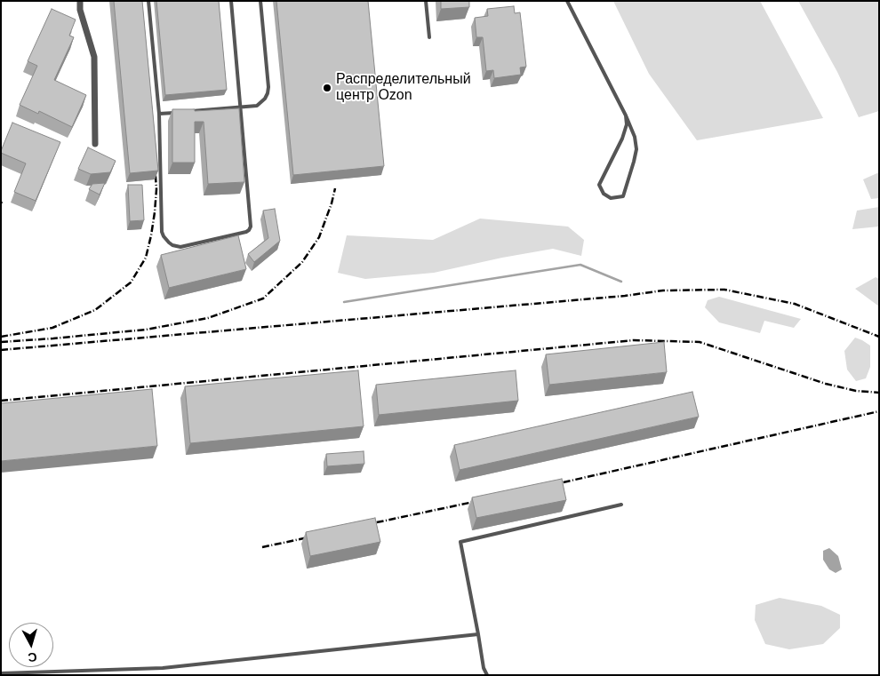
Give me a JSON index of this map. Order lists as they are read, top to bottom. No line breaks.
{"places":["Распределительный центр Ozon"],"north":"bottom"}
